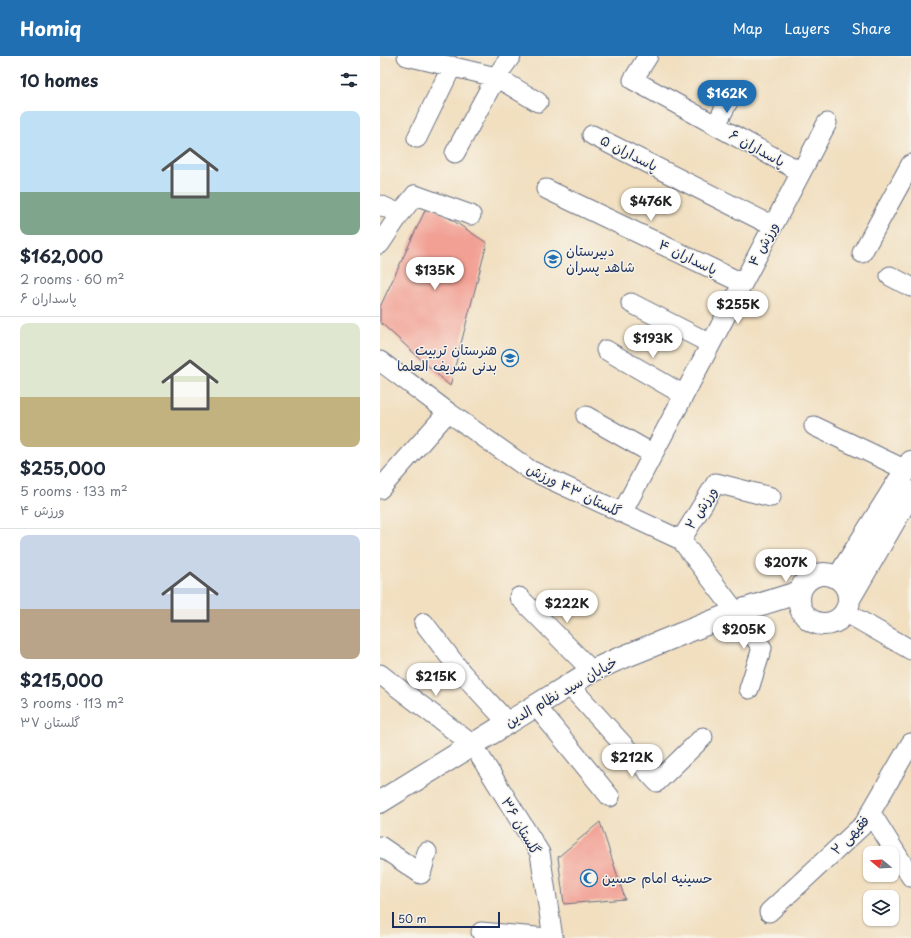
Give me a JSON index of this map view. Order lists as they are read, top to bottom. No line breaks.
{"streets":{"main road":["خیابان سید نظام الدین"],"street":["پاسداران ۶","پاسداران ۵","ورزش ۴","پاسداران ۴","گلستان ۴۳ ورزش","ورزش ۲","گلستان ۳۶","فقیهی ۲"]},"crossings":[["پاسداران ۶","ورزش ۴"],["پاسداران ۵","ورزش ۴"],["ورزش ۴","پاسداران ۴"],["ورزش ۴","گلستان ۴۳ ورزش"],["گلستان ۴۳ ورزش","ورزش ۲"],["گلستان ۴۳ ورزش","خیابان سید نظام الدین"],["خیابان سید نظام الدین","گلستان ۳۶"]],"places":{"school or university":["دبیرستان شاهد پسران","هنرستان تربیت بدنی شریف العلما"],"mosque":["حسینیه امام حسین"]},"scale_bar":"50 m","north":"left","page":{"header":"Homiq","nav":["Map","Layers","Share"],"heading":"10 homes","price":["$162K","$476K","$135K","$255K","$193K","$207K","$222K","$205K","$215K","$212K"],"list":[{"name":"$162,000","note":"2 rooms · 60 m² · پاسداران ۶"},{"name":"$255,000","note":"5 rooms · 133 m² · ورزش ۴"},{"name":"$215,000","note":"3 rooms · 113 m² · گلستان ۳۷"}],"scale":"50 m"}}
